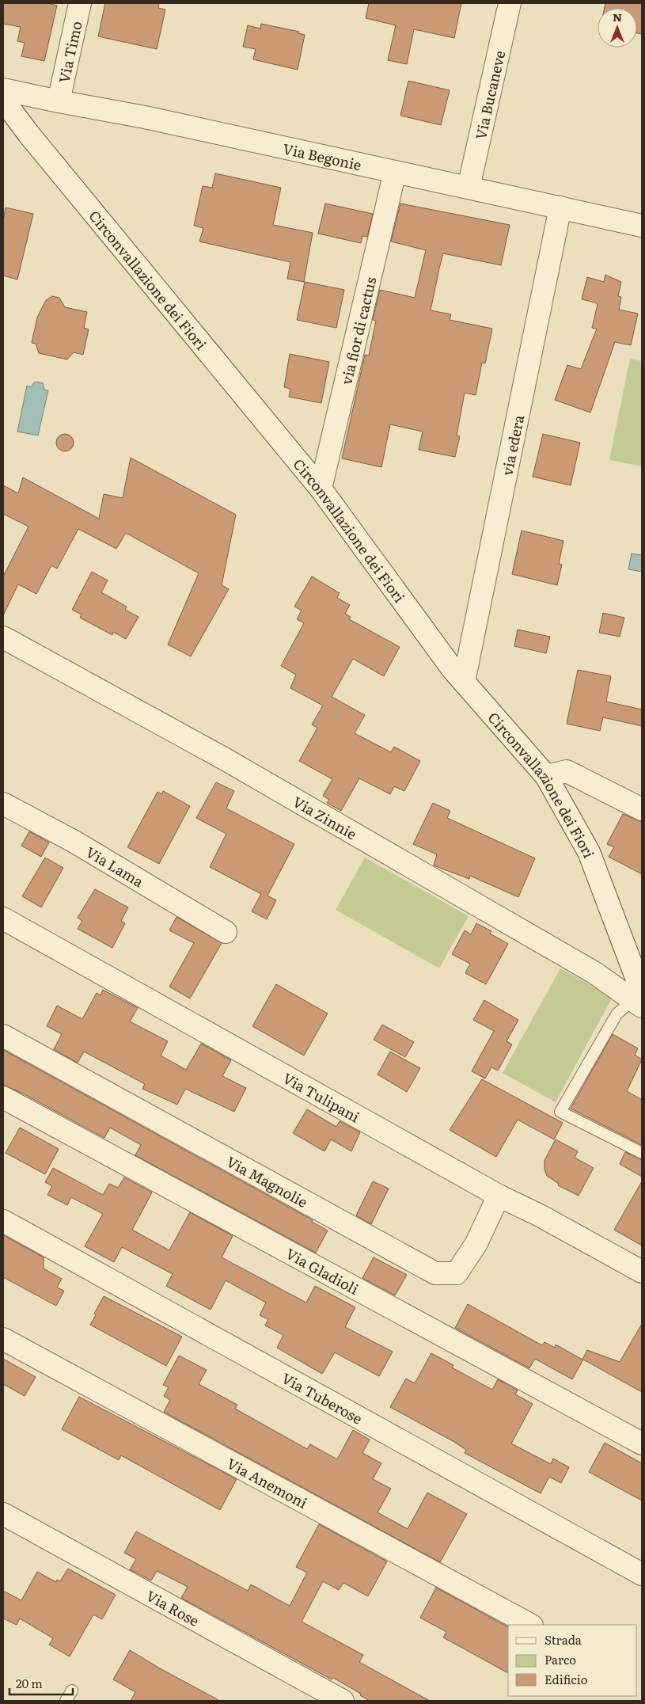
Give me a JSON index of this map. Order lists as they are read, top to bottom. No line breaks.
{"streets":{"street":["Via Timo","Via Bucaneve","Via Begonie","Circonvallazione dei Fiori","via fior di cactus","via edera","Via Zinnie","Via Lama","Via Tulipani","Via Magnolie","Via Gladioli","Via Tuberose","Via Anemoni","Via Rose"]},"crossings":[["Via Timo","Via Begonie"],["Via Bucaneve","Via Begonie"],["Via Begonie","via fior di cactus"],["Via Begonie","via edera"],["Circonvallazione dei Fiori","via fior di cactus"],["Circonvallazione dei Fiori","via edera"],["Circonvallazione dei Fiori","Via Zinnie"],["Via Tulipani","Via Magnolie"]],"legend":["Strada","Parco","Edificio"],"scale_bar":"20 m","north":"top"}
